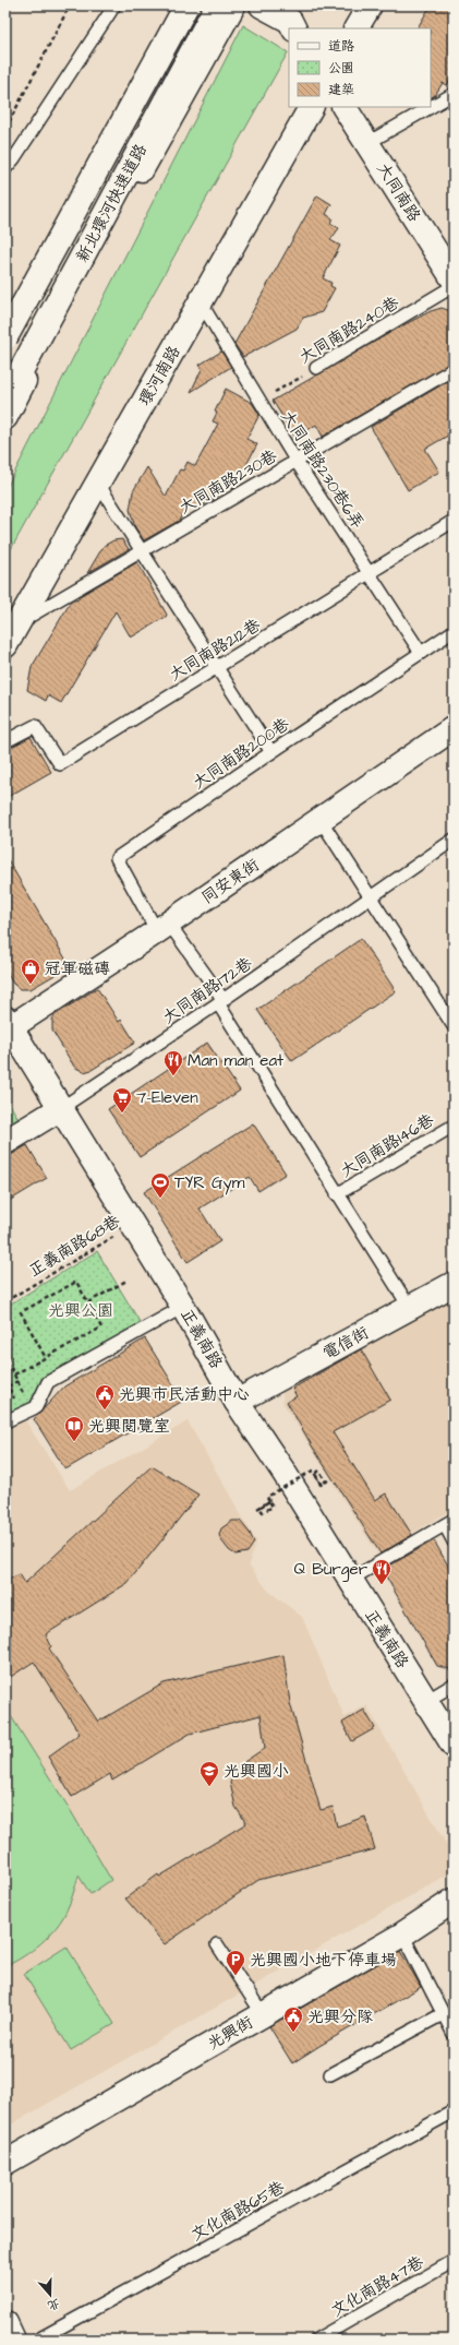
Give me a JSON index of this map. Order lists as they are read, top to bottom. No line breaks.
{"streets":{"main road":["大同南路","新北環河快速道路","環河南路","同安東街","正義南路","電信街","光興街"],"lane":["大同南路240巷","大同南路230巷6弄","大同南路230巷","大同南路212巷","大同南路200巷","大同南路172巷","大同南路146巷","文化南路65巷","文化南路47巷"],"path":["正義南路68巷"]},"crossings":[["大同南路240巷","大同南路230巷6弄"],["環河南路","大同南路230巷6弄"],["環河南路","大同南路230巷"],["大同南路230巷6弄","大同南路230巷"],["大同南路230巷6弄","大同南路212巷"],["大同南路230巷6弄","大同南路200巷"],["大同南路200巷","同安東街"],["同安東街","正義南路"],["大同南路172巷","正義南路"],["正義南路68巷","正義南路"],["正義南路","電信街"]],"parks":["光興公園"],"places":{"shop":["冠軍磁磚"],"restaurant":["Man man eat","Q Burger"],"supermarket":["7-Eleven"],"sports":["TYR Gym"],"public building":["光興市民活動中心","光興分隊"],"library":["光興閱覽室"],"school or university":["光興國小"],"parking":["光興國小地下停車場"]},"legend":["道路","公園","建築"],"north":"bottom"}
